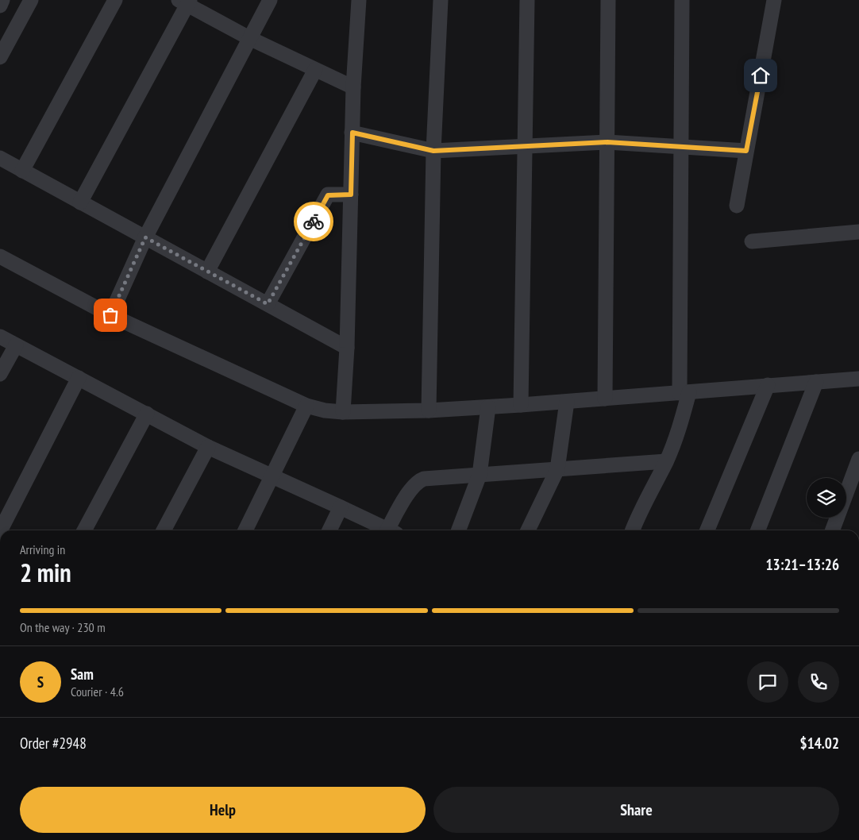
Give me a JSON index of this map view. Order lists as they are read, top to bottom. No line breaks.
{"page":{"heading":["2 min","Arriving in","13:21–13:26"],"panel":["Sam","Courier · 4.6","Order #2948","$14.02"],"bar":"On the way · 230 m","round":"S","buttons":["Help","Share"]}}
